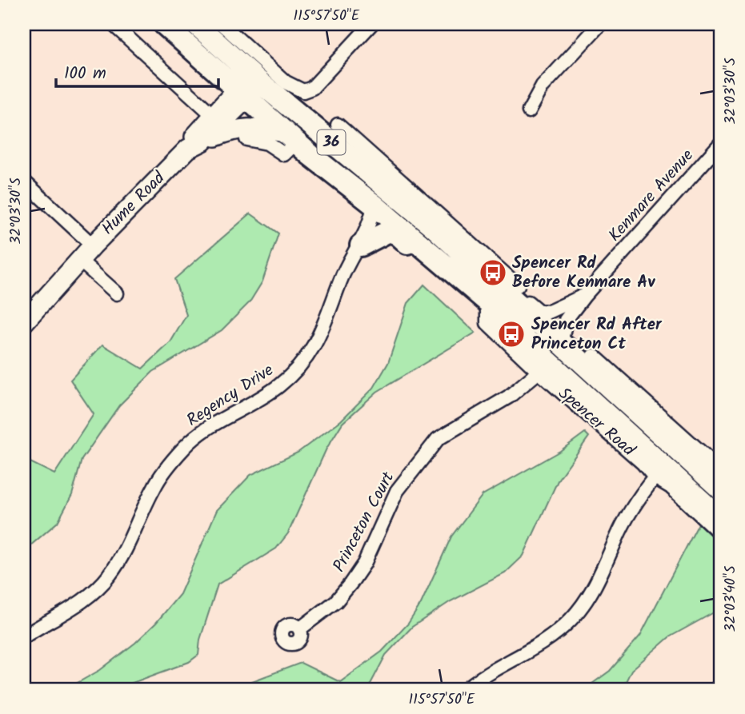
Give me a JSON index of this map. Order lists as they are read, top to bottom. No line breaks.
{"streets":{"main road":["36","Spencer Road"],"street":["Kenmare Avenue","Hume Road","Regency Drive","Princeton Court"]},"crossings":[["Kenmare Avenue","Spencer Road"],["Hume Road","Spencer Road"],["Regency Drive","Spencer Road"],["Spencer Road","Princeton Court"]],"places":{"bus stop":["Spencer Rd Before Kenmare Av","Spencer Rd After Princeton Ct"]},"scale_bar":"100 m","coordinates":["115°57'50\"E","32°03'30\"S","32°03'40\"S"]}
